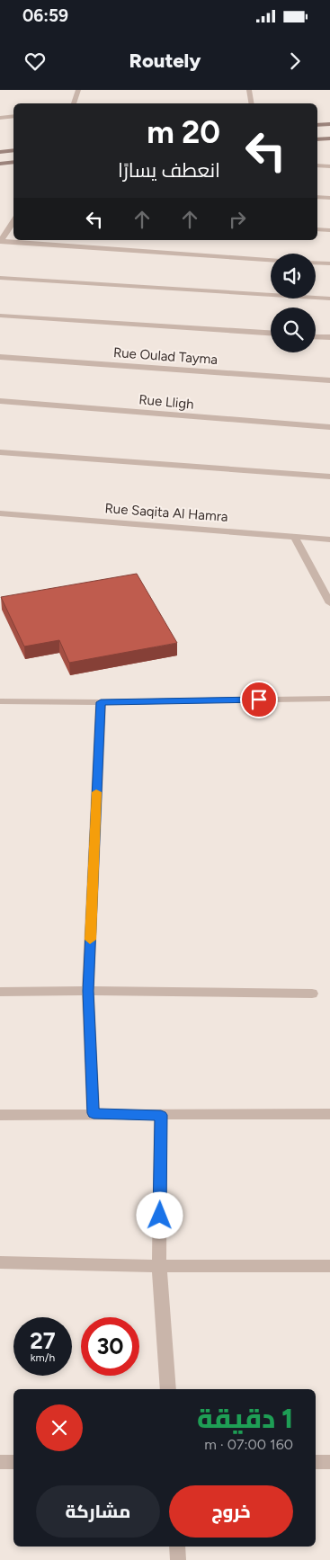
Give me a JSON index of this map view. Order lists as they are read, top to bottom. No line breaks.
{"streets":{"street":["Rue Oulad Tayma","Rue Lligh","Rue Saqita Al Hamra"]},"page":{"status":"06:59","header":"Routely","turn":["20 m","انعطف يسارًا"],"speed":"27 km/h","limit":"30","heading":["1 دقيقة","160 m · 07:00"],"buttons":["خروج","مشاركة"]}}
